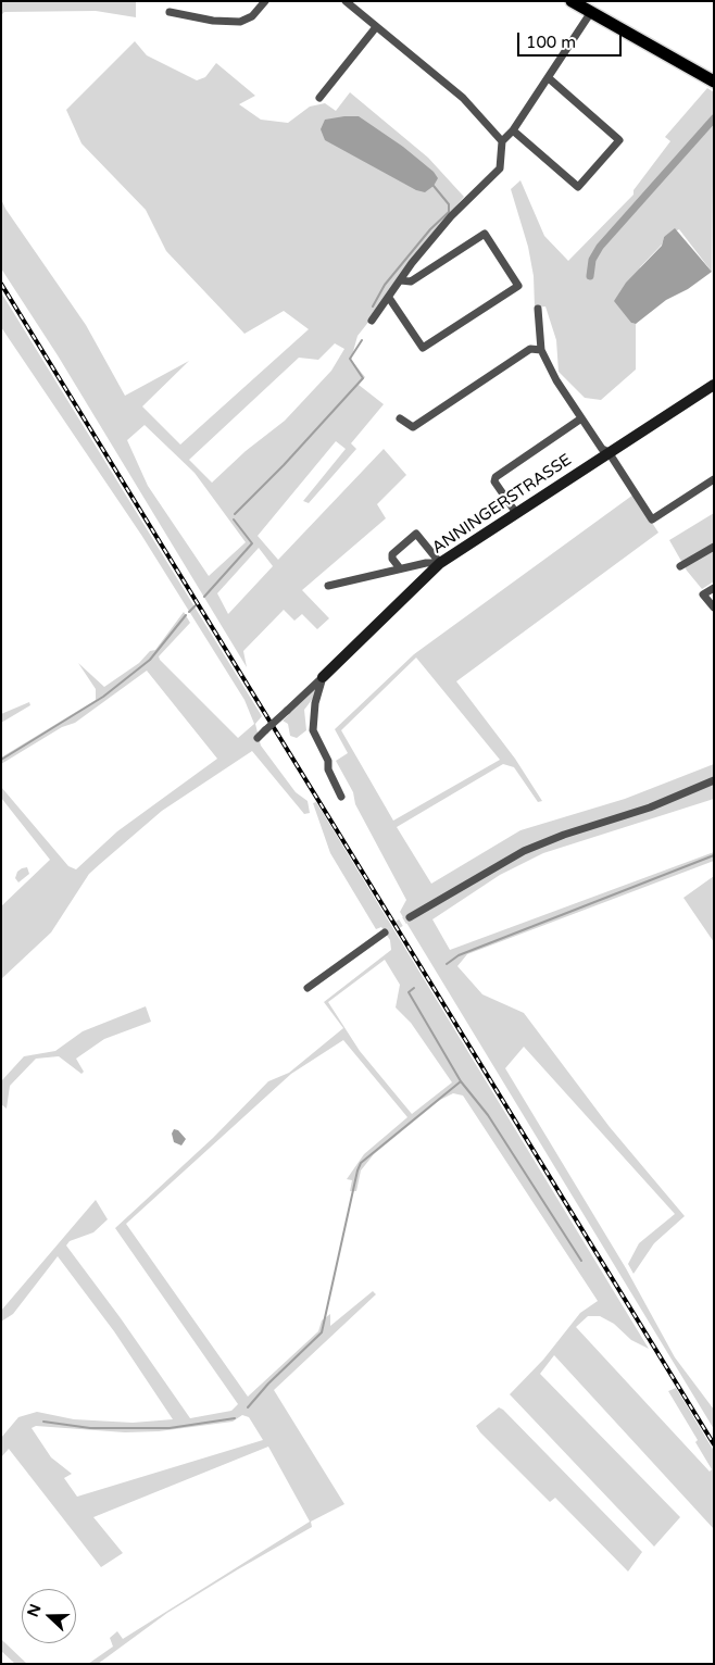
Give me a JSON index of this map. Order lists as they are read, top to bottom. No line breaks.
{"streets":{"street":["ANNINGERSTRASSE"]},"scale_bar":"100 m","north":"left"}
